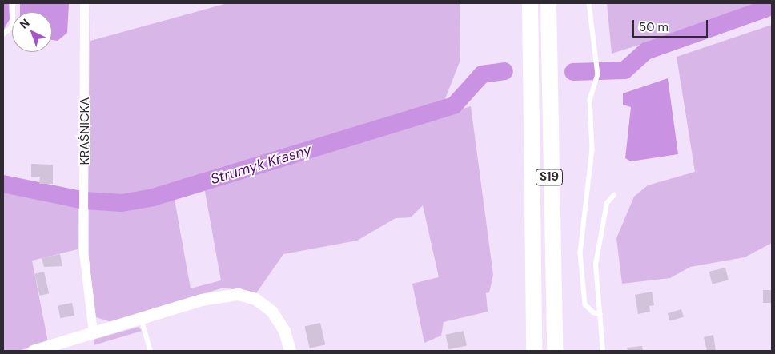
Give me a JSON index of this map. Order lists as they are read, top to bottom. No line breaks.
{"streets":{"highway":["S19"],"street":["KRAŚNICKA"]},"water":["Strumyk Krasny"],"scale_bar":"50 m","north":"top left"}
